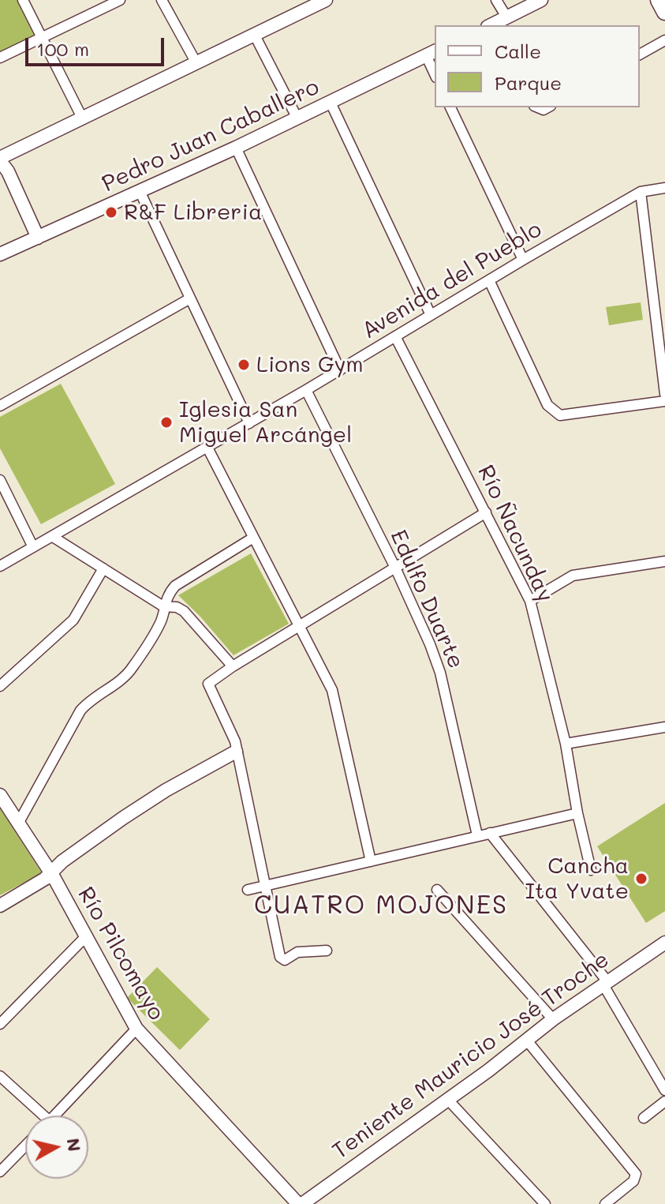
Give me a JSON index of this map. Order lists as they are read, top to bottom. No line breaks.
{"streets":{"street":["Pedro Juan Caballero","Avenida del Pueblo","Río Ñacunday","Edulfo Duarte","Río Pilcomayo","Teniente Mauricio José Troche"]},"crossings":[["Avenida del Pueblo","Río Ñacunday"],["Avenida del Pueblo","Edulfo Duarte"],["Río Pilcomayo","Teniente Mauricio José Troche"]],"districts":["CUATRO MOJONES"],"places":["R&F Libreria","Lions Gym","Iglesia San Miguel Arcángel","Cancha Ita Yvate"],"legend":["Calle","Parque"],"scale_bar":"100 m","north":"right"}
